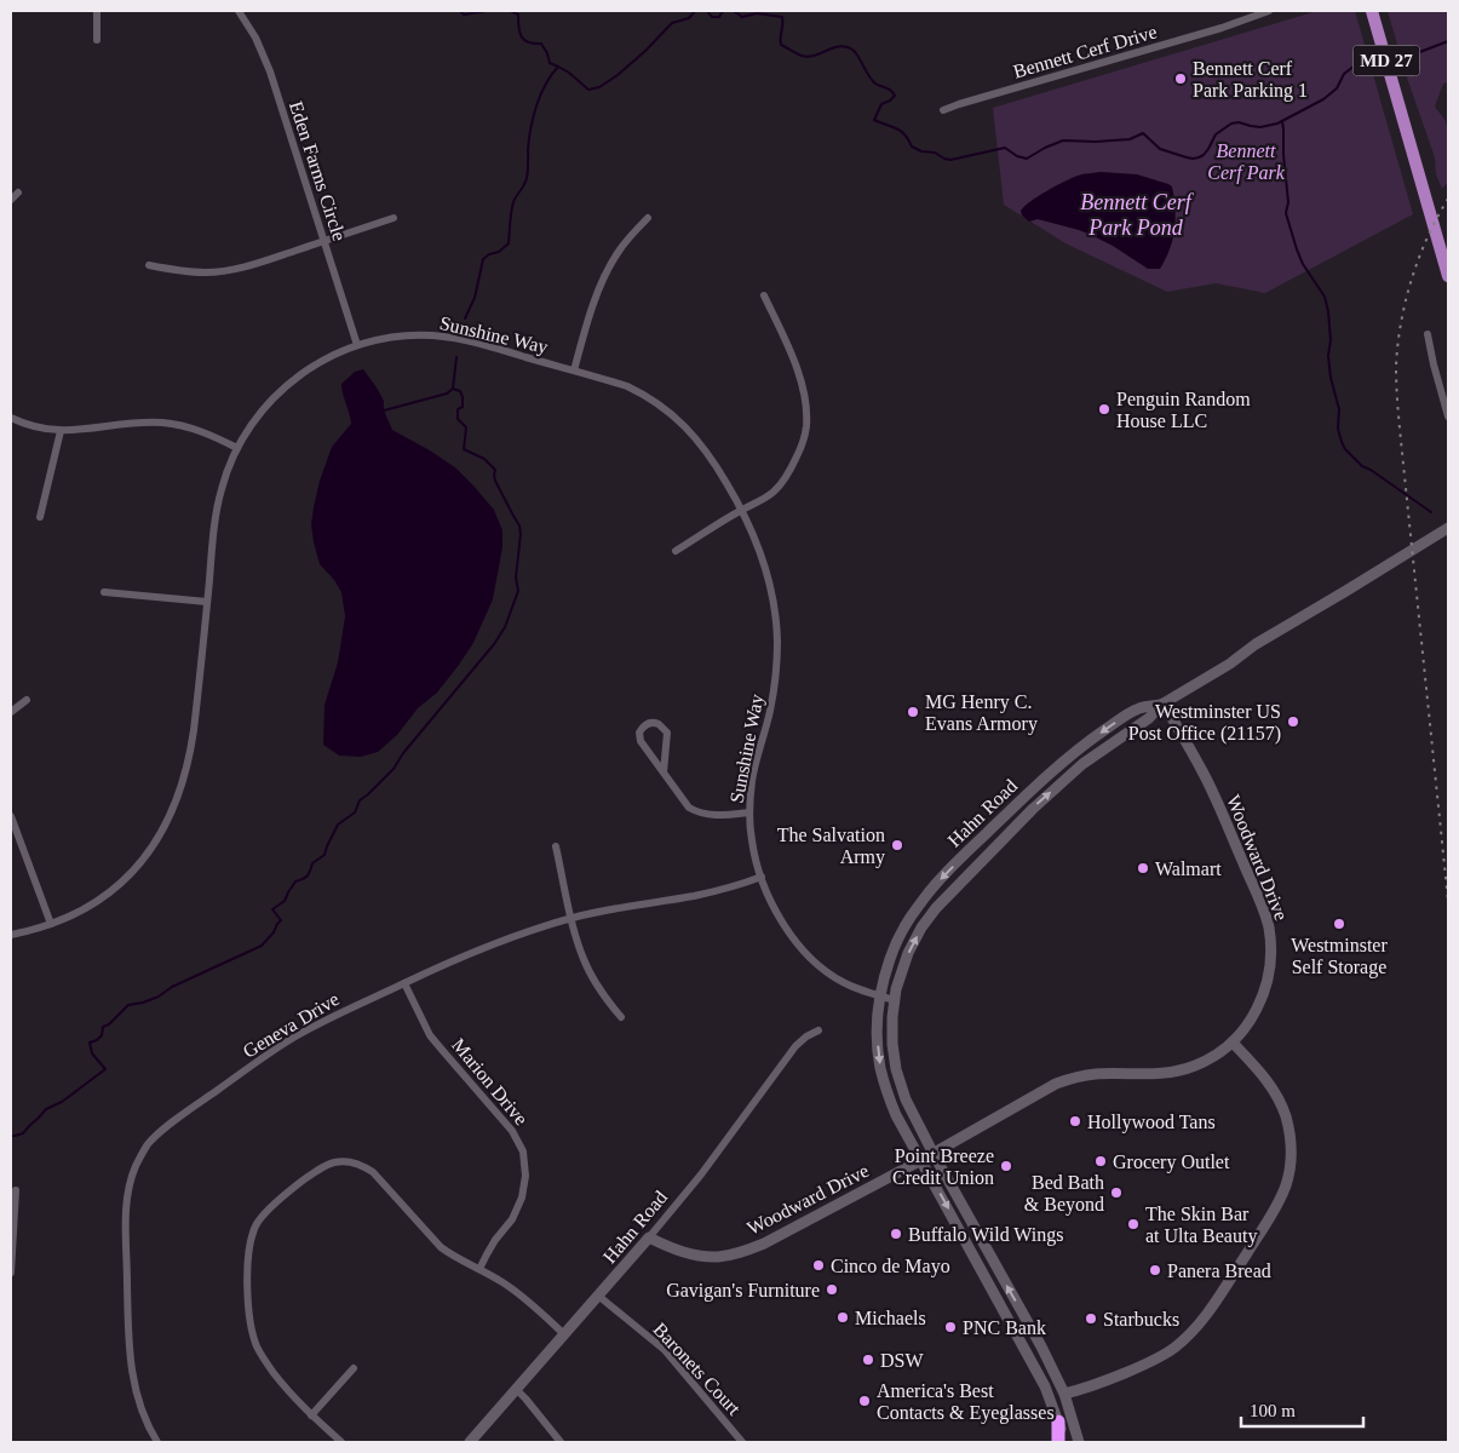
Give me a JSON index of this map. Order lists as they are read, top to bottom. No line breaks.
{"streets":{"main road":["MD 27","Hahn Road","Woodward Drive"],"street":["Bennett Cerf Drive","Eden Farms Circle","Sunshine Way","Geneva Drive","Marion Drive","Baronets Court"]},"crossings":[["Eden Farms Circle","Sunshine Way"],["Sunshine Way","Hahn Road"],["Sunshine Way","Geneva Drive"],["Hahn Road","Woodward Drive"],["Hahn Road","Baronets Court"],["Geneva Drive","Marion Drive"]],"water":["Bennett Cerf Park Pond"],"parks":["Bennett Cerf Park"],"places":["Bennett Cerf Park Parking 1","Penguin Random House LLC","MG Henry C. Evans Armory","Westminster US Post Office (21157)","The Salvation Army","Walmart","Westminster Self Storage","Hollywood Tans","Grocery Outlet","Point Breeze Credit Union","Bed Bath & Beyond","The Skin Bar at Ulta Beauty","Buffalo Wild Wings","Cinco de Mayo","Panera Bread","Gavigan's Furniture","Michaels","Starbucks","PNC Bank","DSW","America's Best Contacts & Eyeglasses"],"scale_bar":"100 m"}
